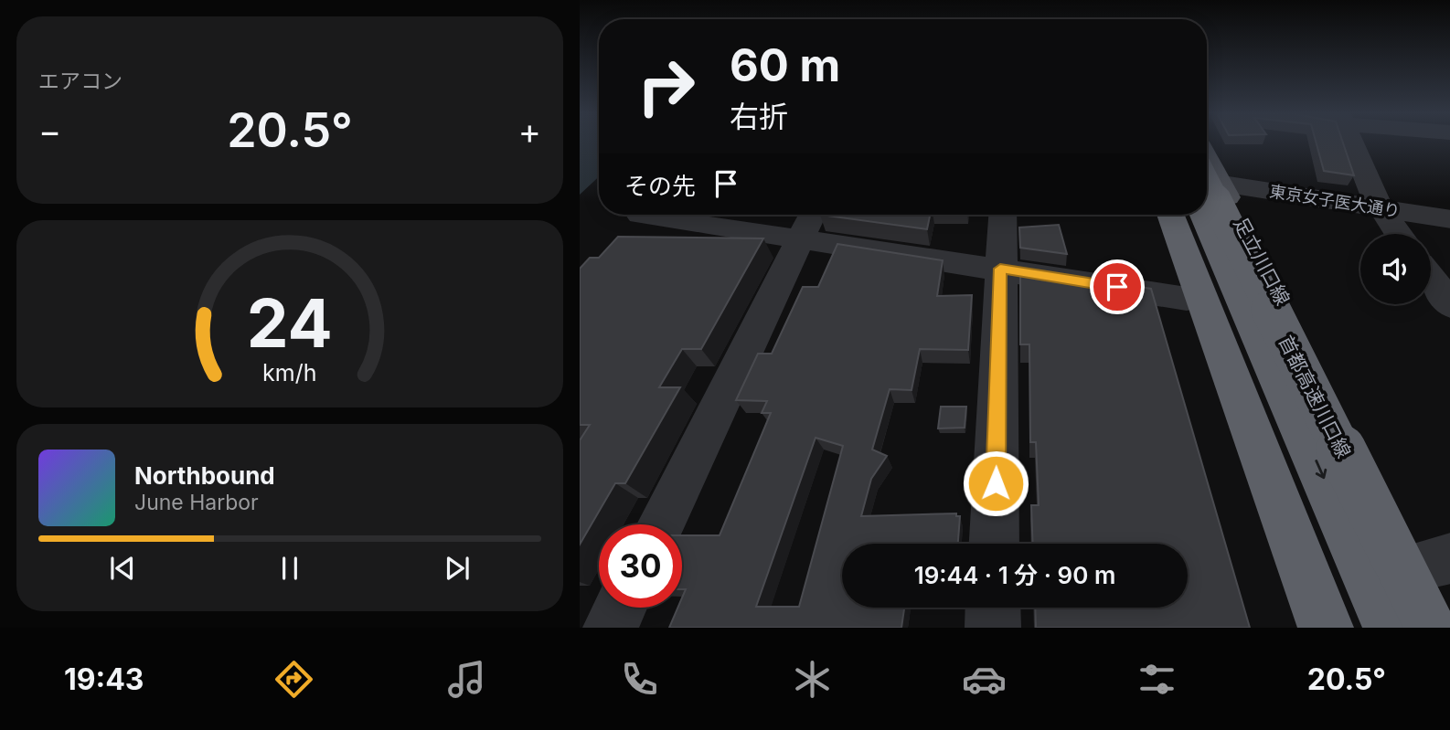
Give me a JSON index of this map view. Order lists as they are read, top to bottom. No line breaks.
{"streets":{"highway":["首都高速川口線"],"main road":["足立川口線"],"street":["東京女子医大通り"]},"page":{"tile":"エアコン","turn":["60 m","右折"],"heat":["−","20.5°","+"],"then":"その先","song":["Northbound","June Harbor"],"limit":"30","trip":"19:44 · 1 分 · 90 m","tabs":["19:43","20.5°"],"gauge":["24","km/h"]}}
